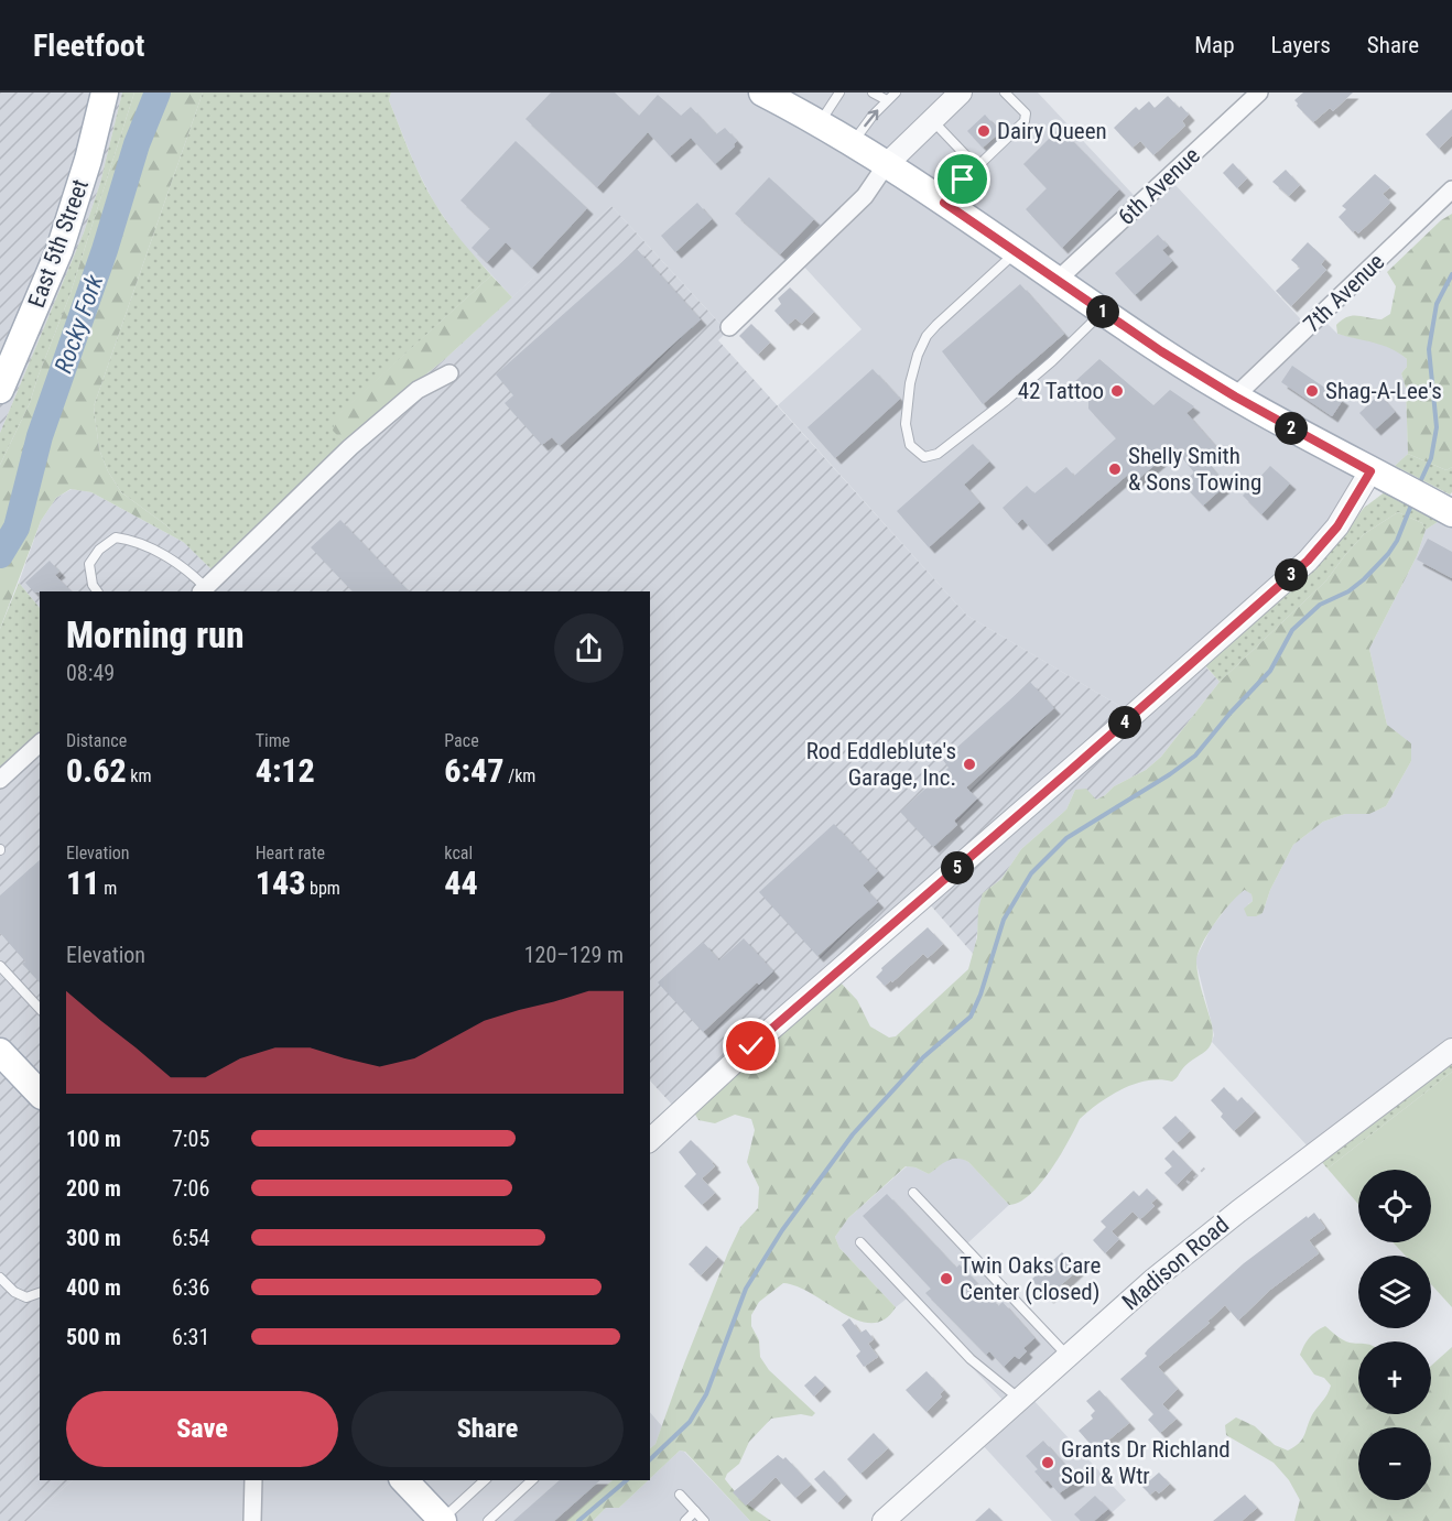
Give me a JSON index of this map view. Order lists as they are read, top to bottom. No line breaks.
{"streets":{"main road":["East 5th Street"],"street":["6th Avenue","7th Avenue","Madison Road"]},"water":["Rocky Fork"],"places":["Dairy Queen","42 Tattoo","Shag-A-Lee's","Shelly Smith & Sons Towing","Rod Eddleblute's Garage, Inc.","Twin Oaks Care Center (closed)","Grants Dr Richland Soil & Wtr"],"page":{"header":"Fleetfoot","nav":["Map","Layers","Share"],"pins":["1","2","3","4","5"],"heading":["Morning run","08:49"],"stats":[["Distance","0.62 km"],["Time","4:12"],["Pace","6:47 /km"],["Elevation","11 m"],["Heart rate","143 bpm"],["kcal","44"]],"chart":["Elevation","120–129 m"],"list":[{"name":"100 m","note":"7:05"},{"name":"200 m","note":"7:06"},{"name":"300 m","note":"6:54"},{"name":"400 m","note":"6:36"},{"name":"500 m","note":"6:31"}],"map_buttons":["+","−"],"buttons":["Save","Share"]}}
